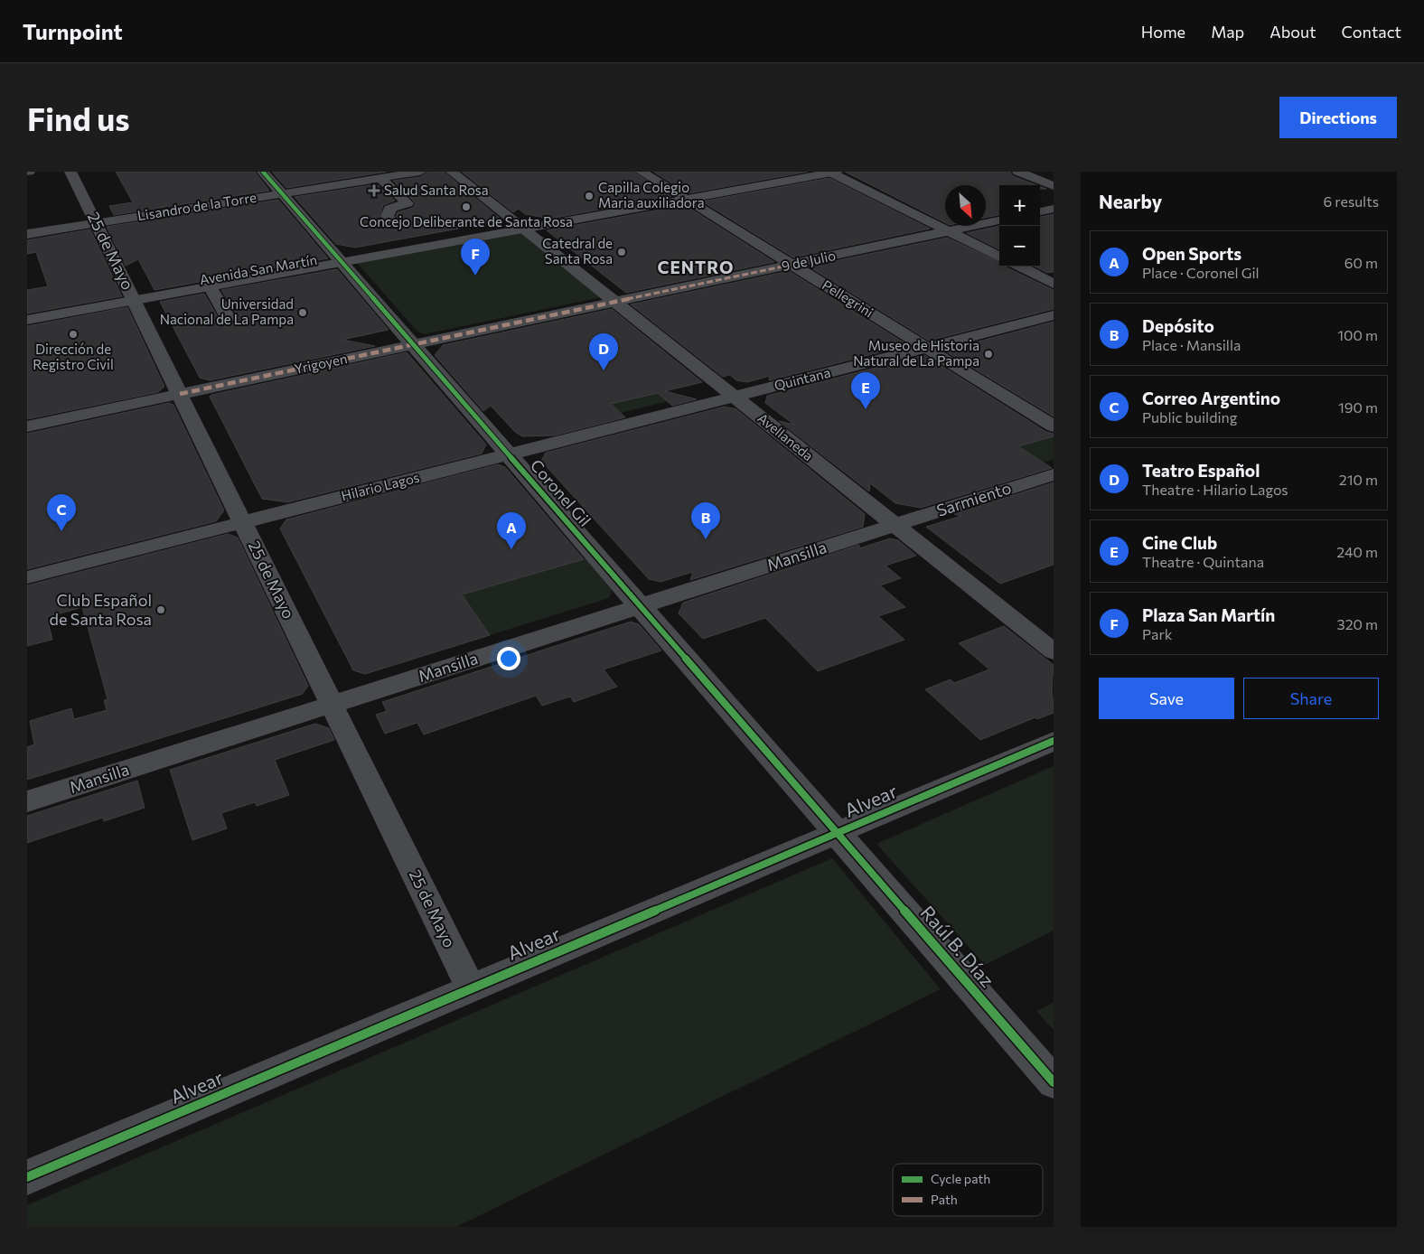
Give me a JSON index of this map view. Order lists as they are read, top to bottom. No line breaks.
{"streets":{"main road":["Avenida San Martín"],"street":["Lisandro de la Torre","25 de Mayo","9 de Julio","Pellegrini","Yrigoyen","Quintana","Avellaneda","Hilario Lagos","Coronel Gil","Sarmiento","Mansilla","Alvear","Raúl B. Díaz"]},"crossings":[["Lisandro de la Torre","25 de Mayo"],["Lisandro de la Torre","Coronel Gil"],["25 de Mayo","Avenida San Martín"],["25 de Mayo","Yrigoyen"],["25 de Mayo","Hilario Lagos"],["25 de Mayo","Mansilla"],["25 de Mayo","Alvear"],["9 de Julio","Pellegrini"],["9 de Julio","Yrigoyen"],["9 de Julio","Avellaneda"],["Avenida San Martín","Pellegrini"],["Avenida San Martín","Avellaneda"],["Avenida San Martín","Coronel Gil"],["Pellegrini","Quintana"],["Yrigoyen","Avellaneda"],["Yrigoyen","Coronel Gil"],["Quintana","Avellaneda"],["Quintana","Hilario Lagos"],["Avellaneda","Hilario Lagos"],["Avellaneda","Sarmiento"],["Avellaneda","Mansilla"],["Hilario Lagos","Coronel Gil"],["Coronel Gil","Mansilla"],["Coronel Gil","Alvear"],["Coronel Gil","Raúl B. Díaz"],["Sarmiento","Mansilla"],["Alvear","Raúl B. Díaz"]],"districts":["CENTRO"],"places":{"health":["Salud Santa Rosa"],"other":["Capilla Colegio Maria auxiliadora","Concejo Deliberante de Santa Rosa","Catedral de Santa Rosa","Universidad Nacional de La Pampa","Dirección de Registro Civil","Museo de Historia Natural de La Pampa","Club Español de Santa Rosa"]},"legend":["Cycle path","Path"],"north":"bottom right","page":{"header":"Turnpoint","nav":["Home","Map","About","Contact"],"buttons":["Directions",["Save","Share"]],"title":"Find us","heading":["Nearby","6 results"],"map_buttons":["+","−"],"list":[{"mark":"A","name":"Open Sports","note":"Place · Coronel Gil","value":"60 m"},{"mark":"B","name":"Depósito","note":"Place · Mansilla","value":"100 m"},{"mark":"C","name":"Correo Argentino","note":"Public building","value":"190 m"},{"mark":"D","name":"Teatro Español","note":"Theatre · Hilario Lagos","value":"210 m"},{"mark":"E","name":"Cine Club","note":"Theatre · Quintana","value":"240 m"},{"mark":"F","name":"Plaza San Martín","note":"Park","value":"320 m"}],"pins":["F","D","E","C","B","A"]}}
